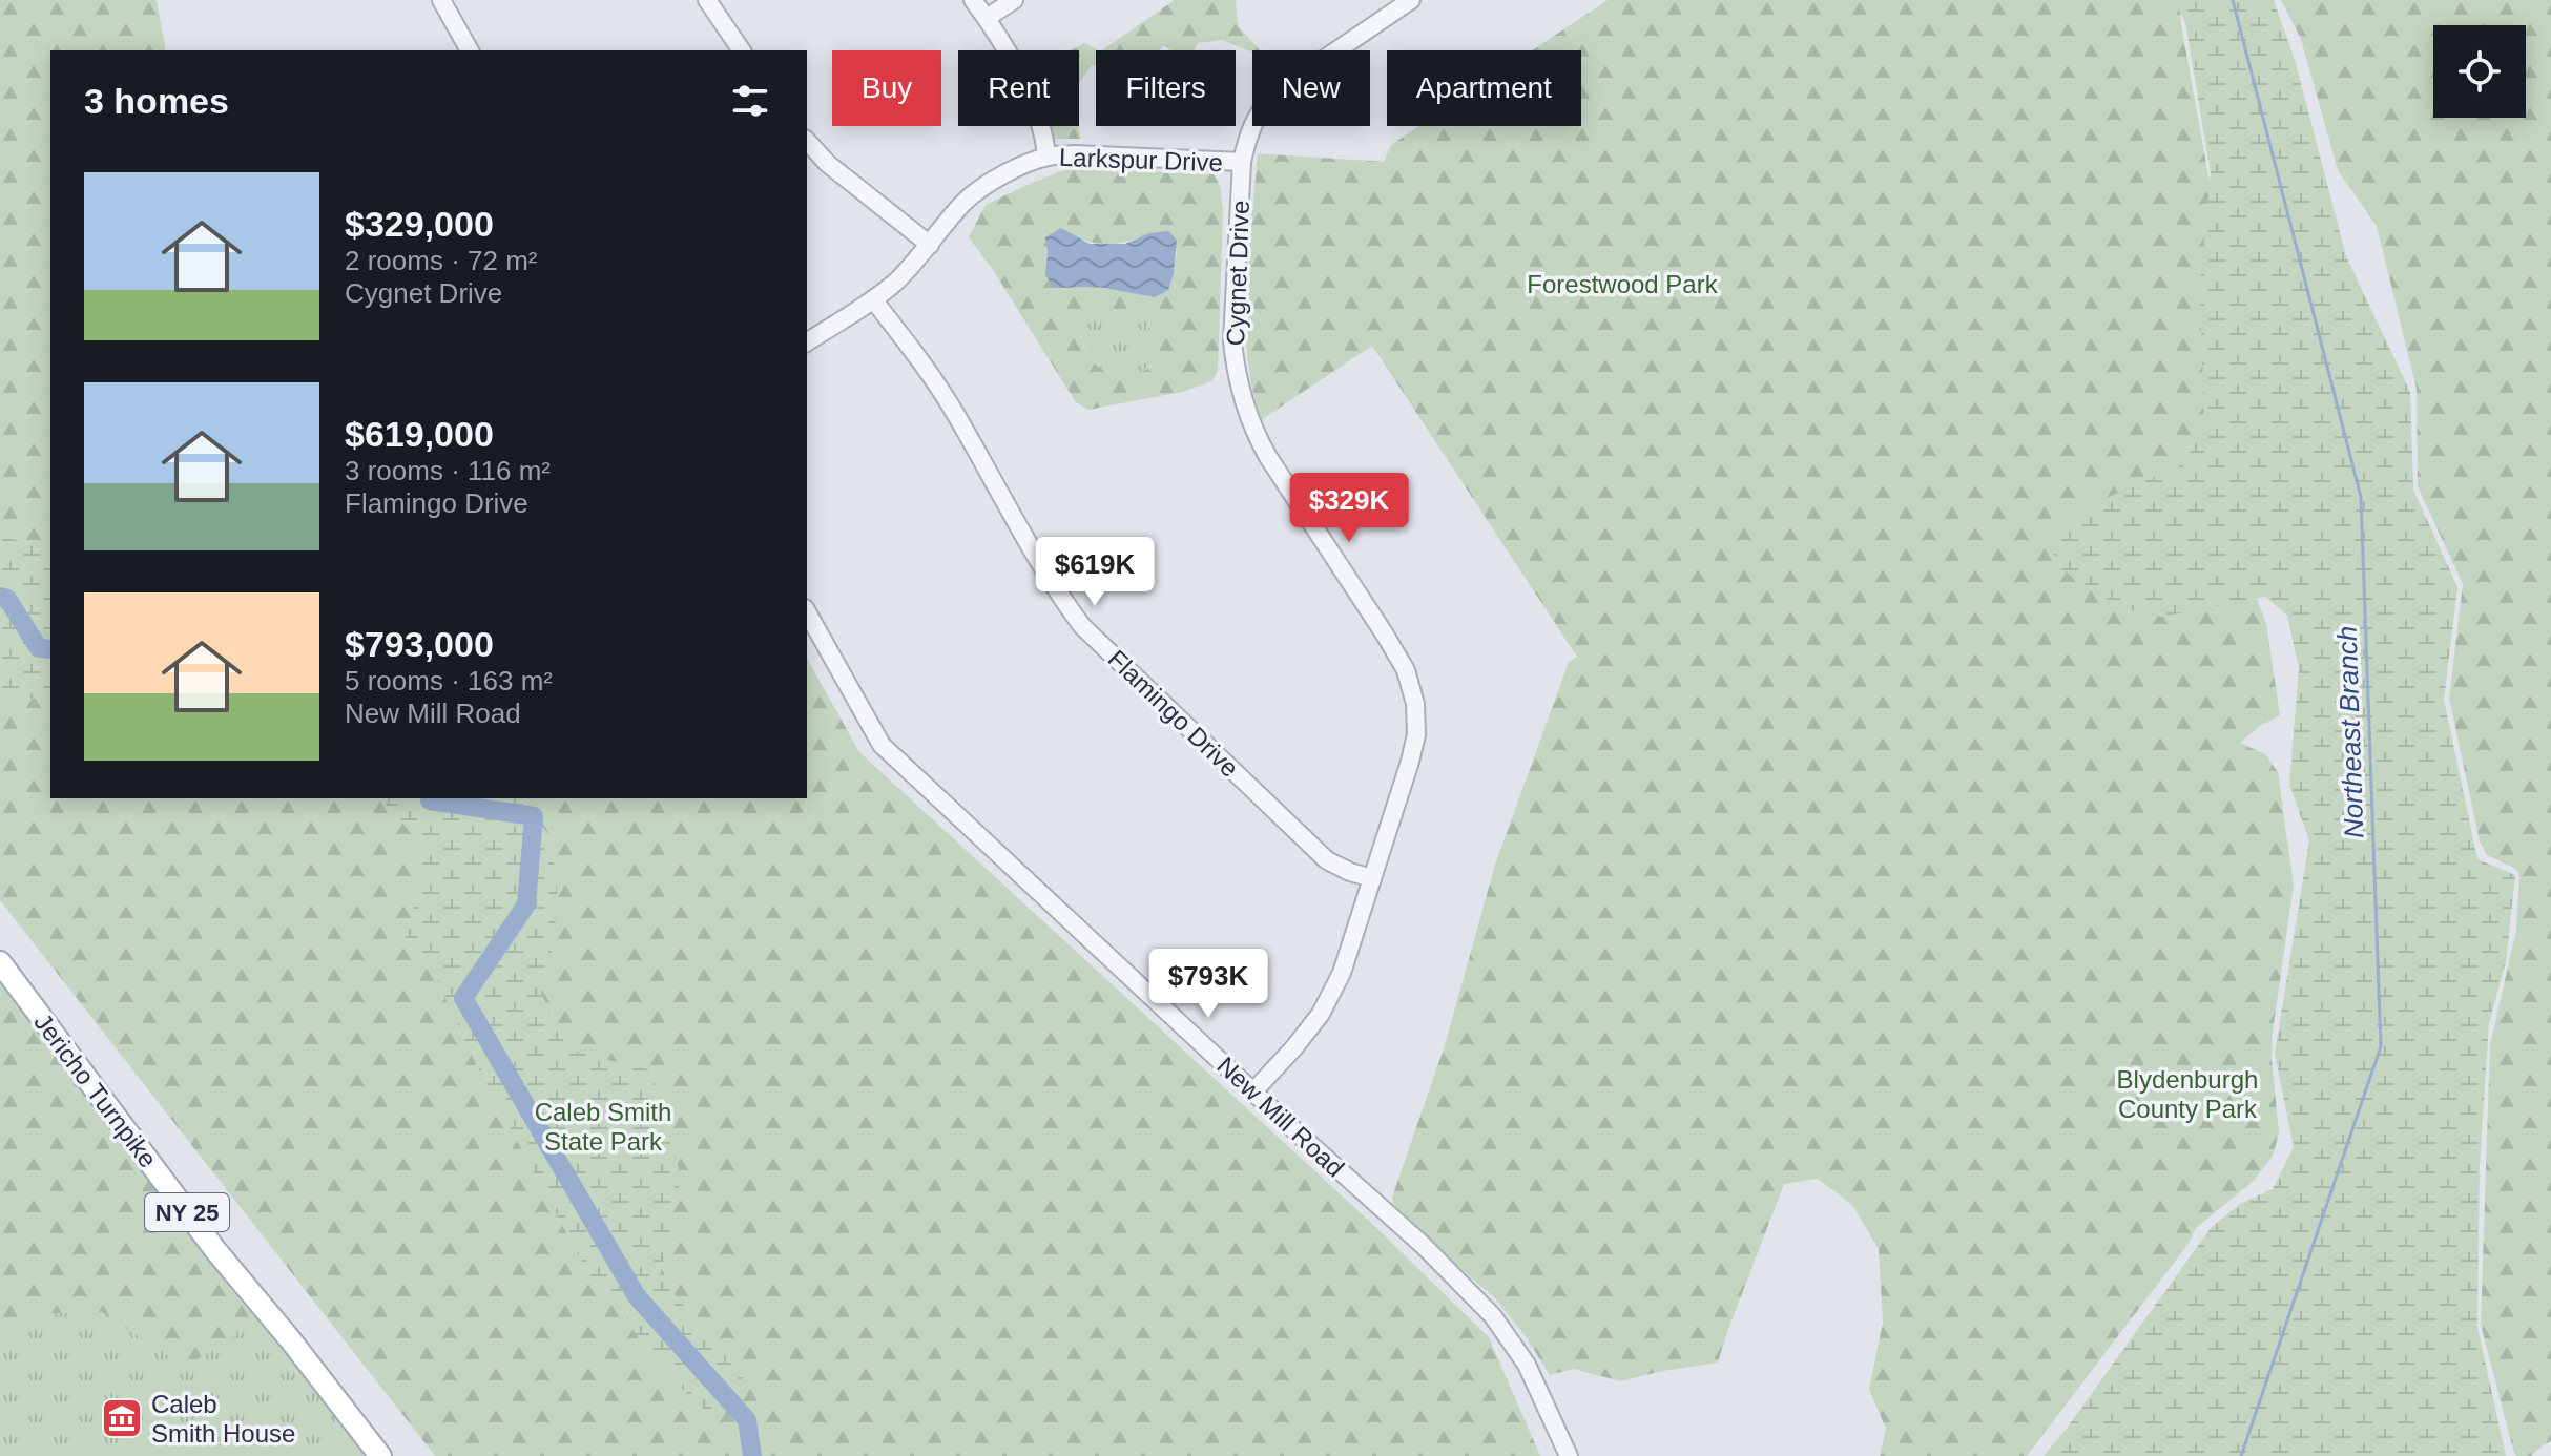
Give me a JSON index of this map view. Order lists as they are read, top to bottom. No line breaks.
{"streets":{"main road":["Jericho Turnpike","NY 25"],"street":["Larkspur Drive","Cygnet Drive","Flamingo Drive","New Mill Road"]},"crossings":[["Larkspur Drive","Cygnet Drive"],["Larkspur Drive","Flamingo Drive"],["Cygnet Drive","Flamingo Drive"],["Cygnet Drive","New Mill Road"]],"water":["Northeast Branch"],"parks":["Forestwood Park","Blydenburgh County Park","Caleb Smith State Park"],"places":{"museum":["Caleb Smith House"]},"page":{"chip":["Buy","Rent","Filters","New","Apartment"],"heading":"3 homes","list":[{"name":"$329,000","note":"2 rooms · 72 m² · Cygnet Drive"},{"name":"$619,000","note":"3 rooms · 116 m² · Flamingo Drive"},{"name":"$793,000","note":"5 rooms · 163 m² · New Mill Road"}],"price":["$329K","$619K","$793K"]}}
